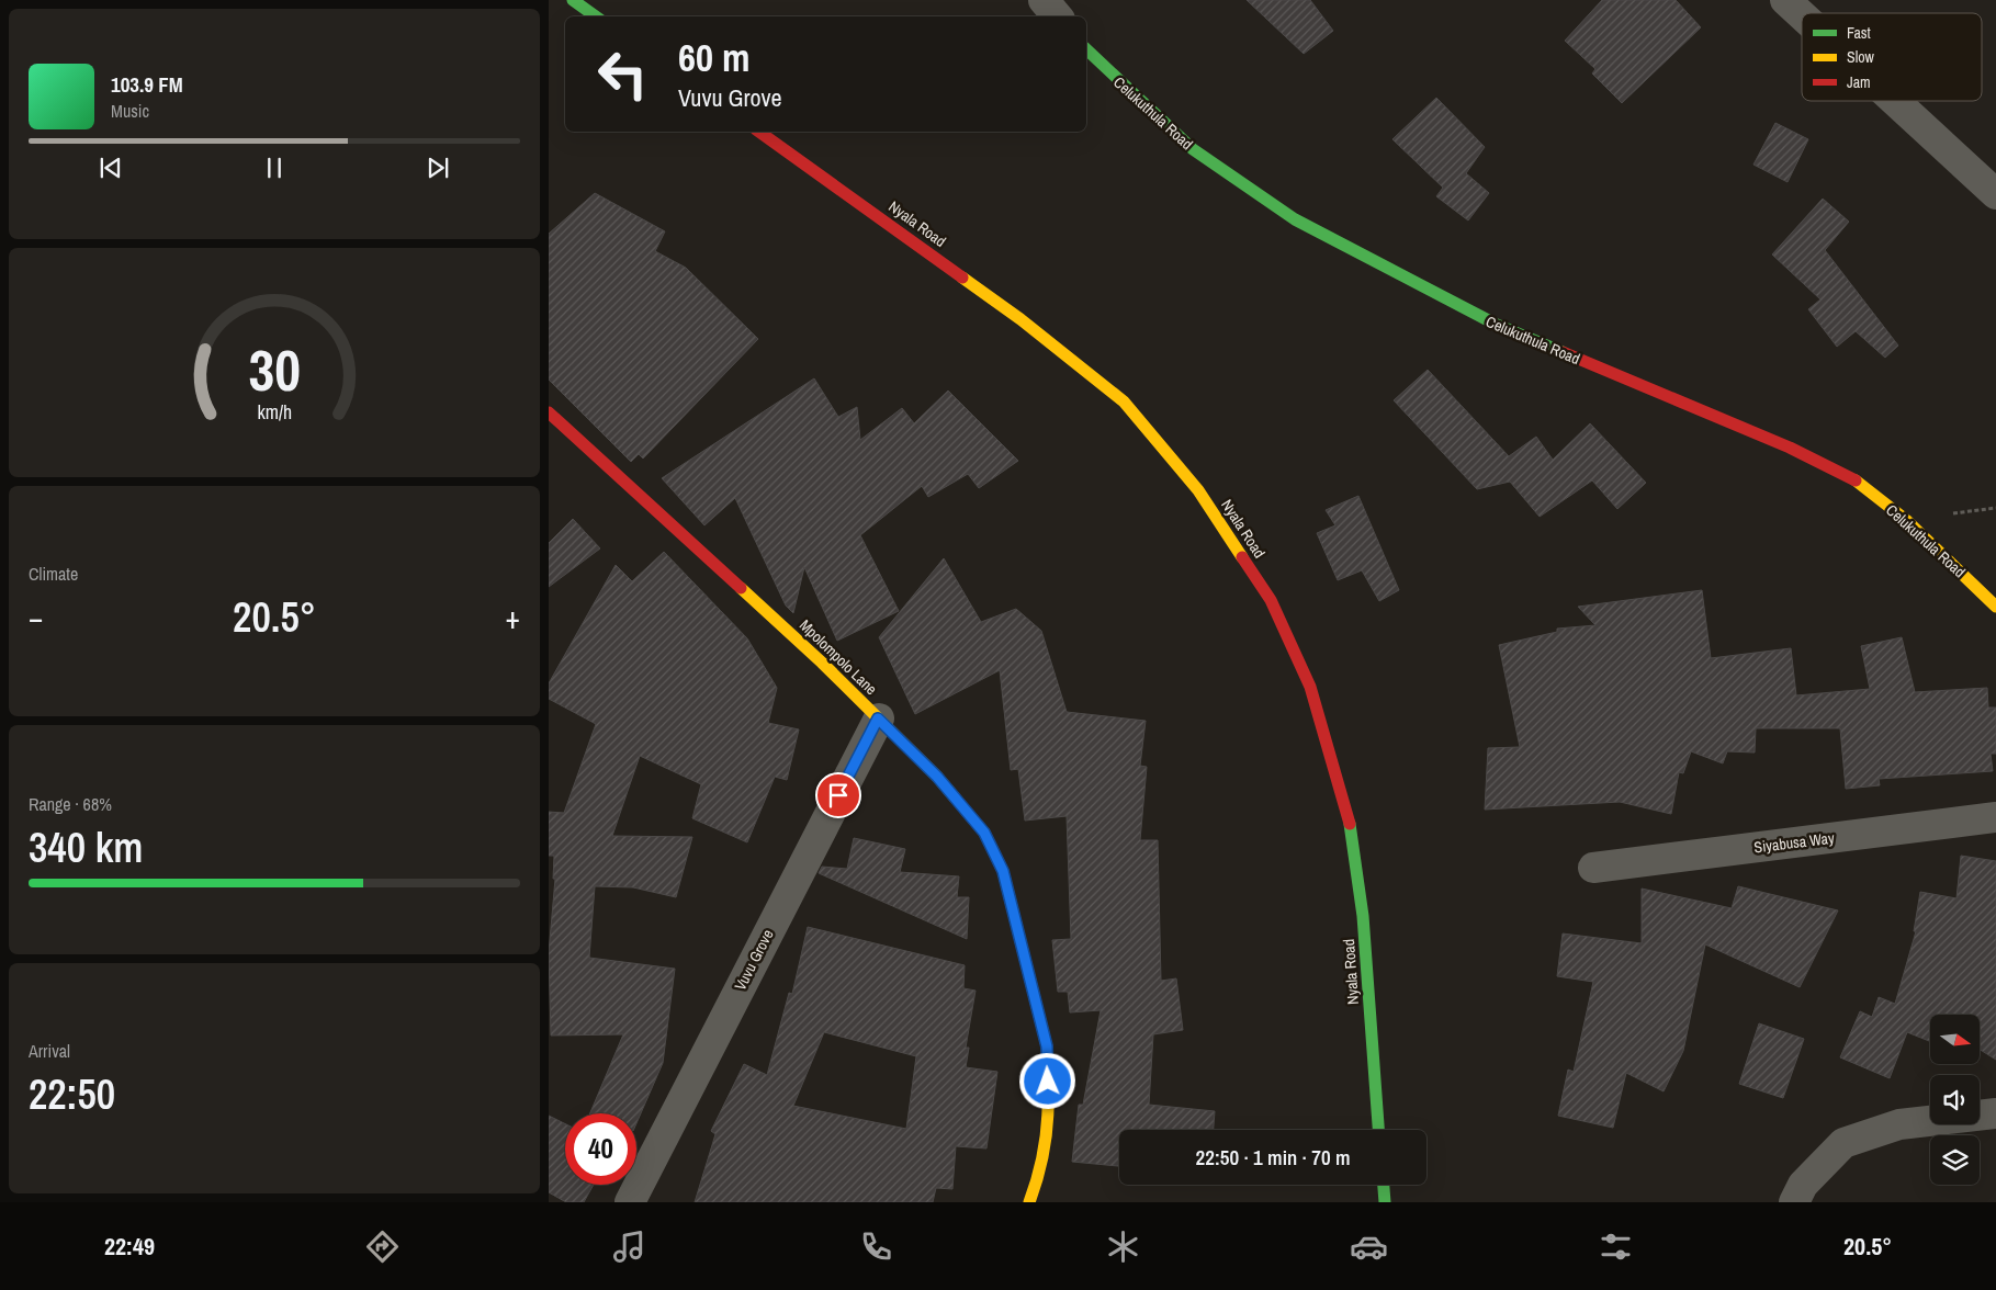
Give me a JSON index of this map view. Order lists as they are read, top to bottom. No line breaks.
{"streets":{"street":["Celukuthula Road","Nyala Road","Mpolompolo Lane","Siyabusa Way","Vuvu Grove"]},"crossings":[["Mpolompolo Lane","Vuvu Grove"]],"legend":["Fast","Slow","Jam"],"north":"right","page":{"turn":["60 m","Vuvu Grove"],"song":["103.9 FM","Music"],"tile":["Climate",["Range · 68%","340 km"],["Arrival","22:50"]],"heat":["−","20.5°","+"],"limit":"40","trip":"22:50 · 1 min · 70 m","tabs":["22:49","20.5°"],"gauge":["30","km/h"]}}
